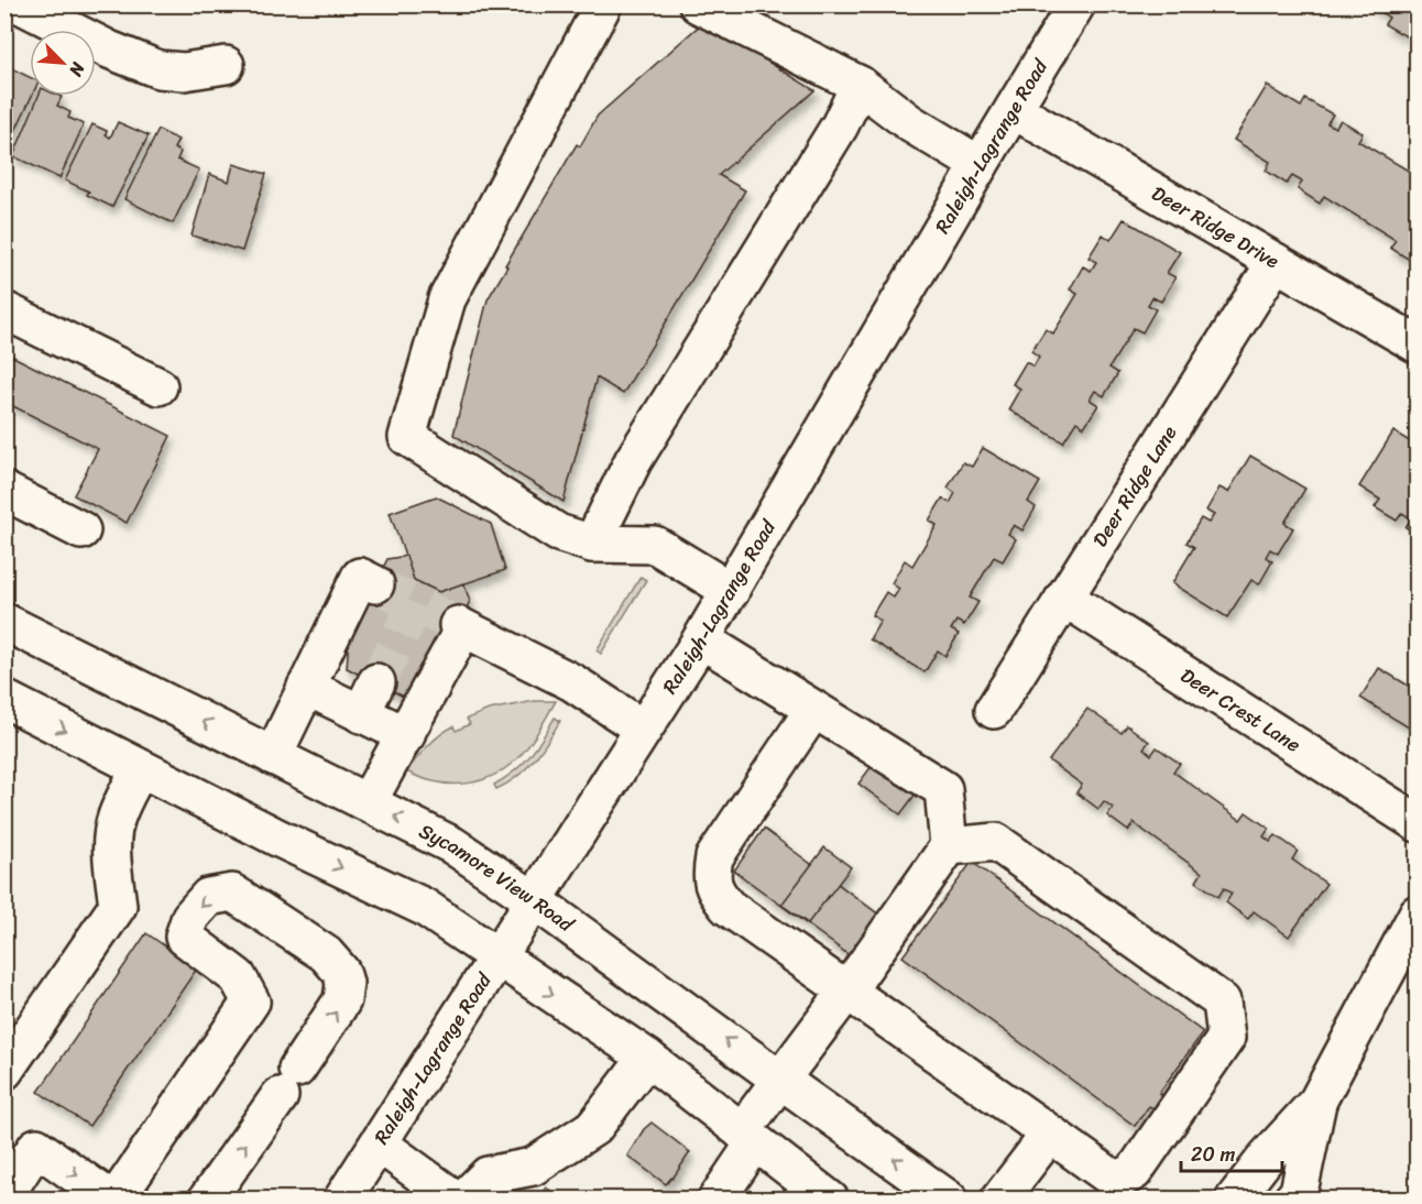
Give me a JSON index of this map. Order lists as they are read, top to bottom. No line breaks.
{"streets":{"main road":["Raleigh-Lagrange Road","Deer Ridge Drive","Deer Ridge Lane","Deer Crest Lane","Sycamore View Road"]},"crossings":[["Raleigh-Lagrange Road","Deer Ridge Drive"],["Raleigh-Lagrange Road","Sycamore View Road"],["Deer Ridge Drive","Deer Ridge Lane"],["Deer Ridge Lane","Deer Crest Lane"]],"scale_bar":"20 m","north":"bottom right"}
